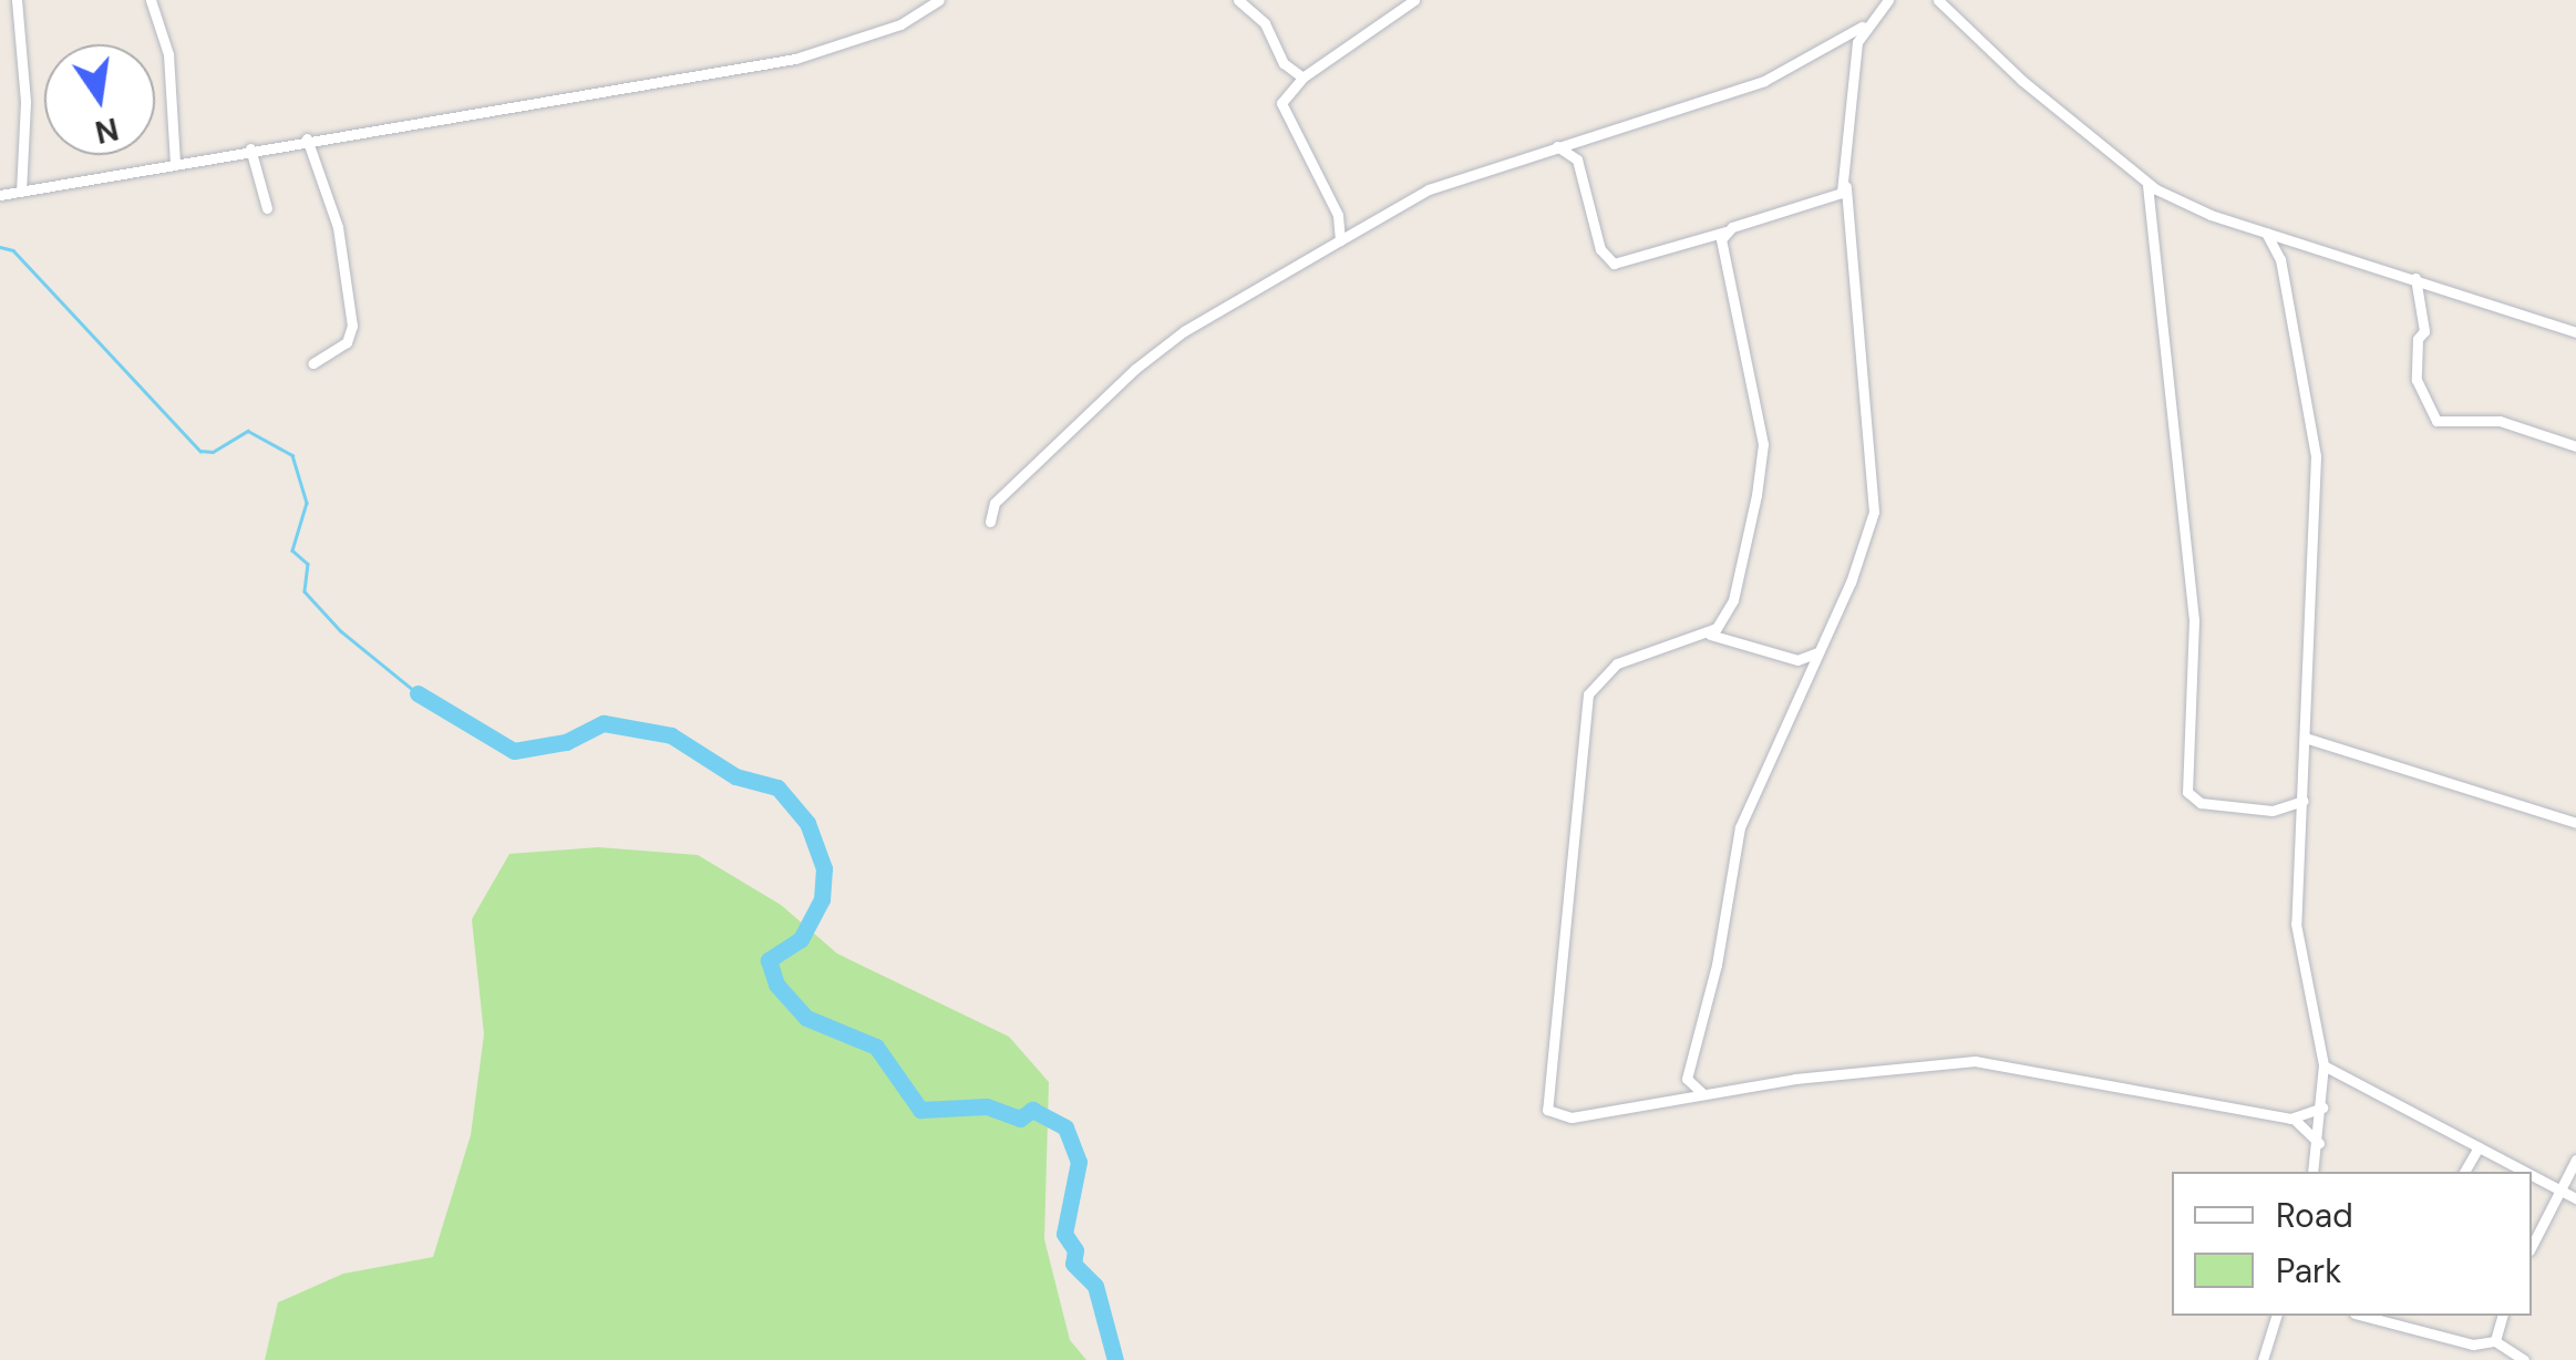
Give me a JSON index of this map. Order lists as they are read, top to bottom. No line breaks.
{"legend":["Road","Park"],"north":"bottom"}
